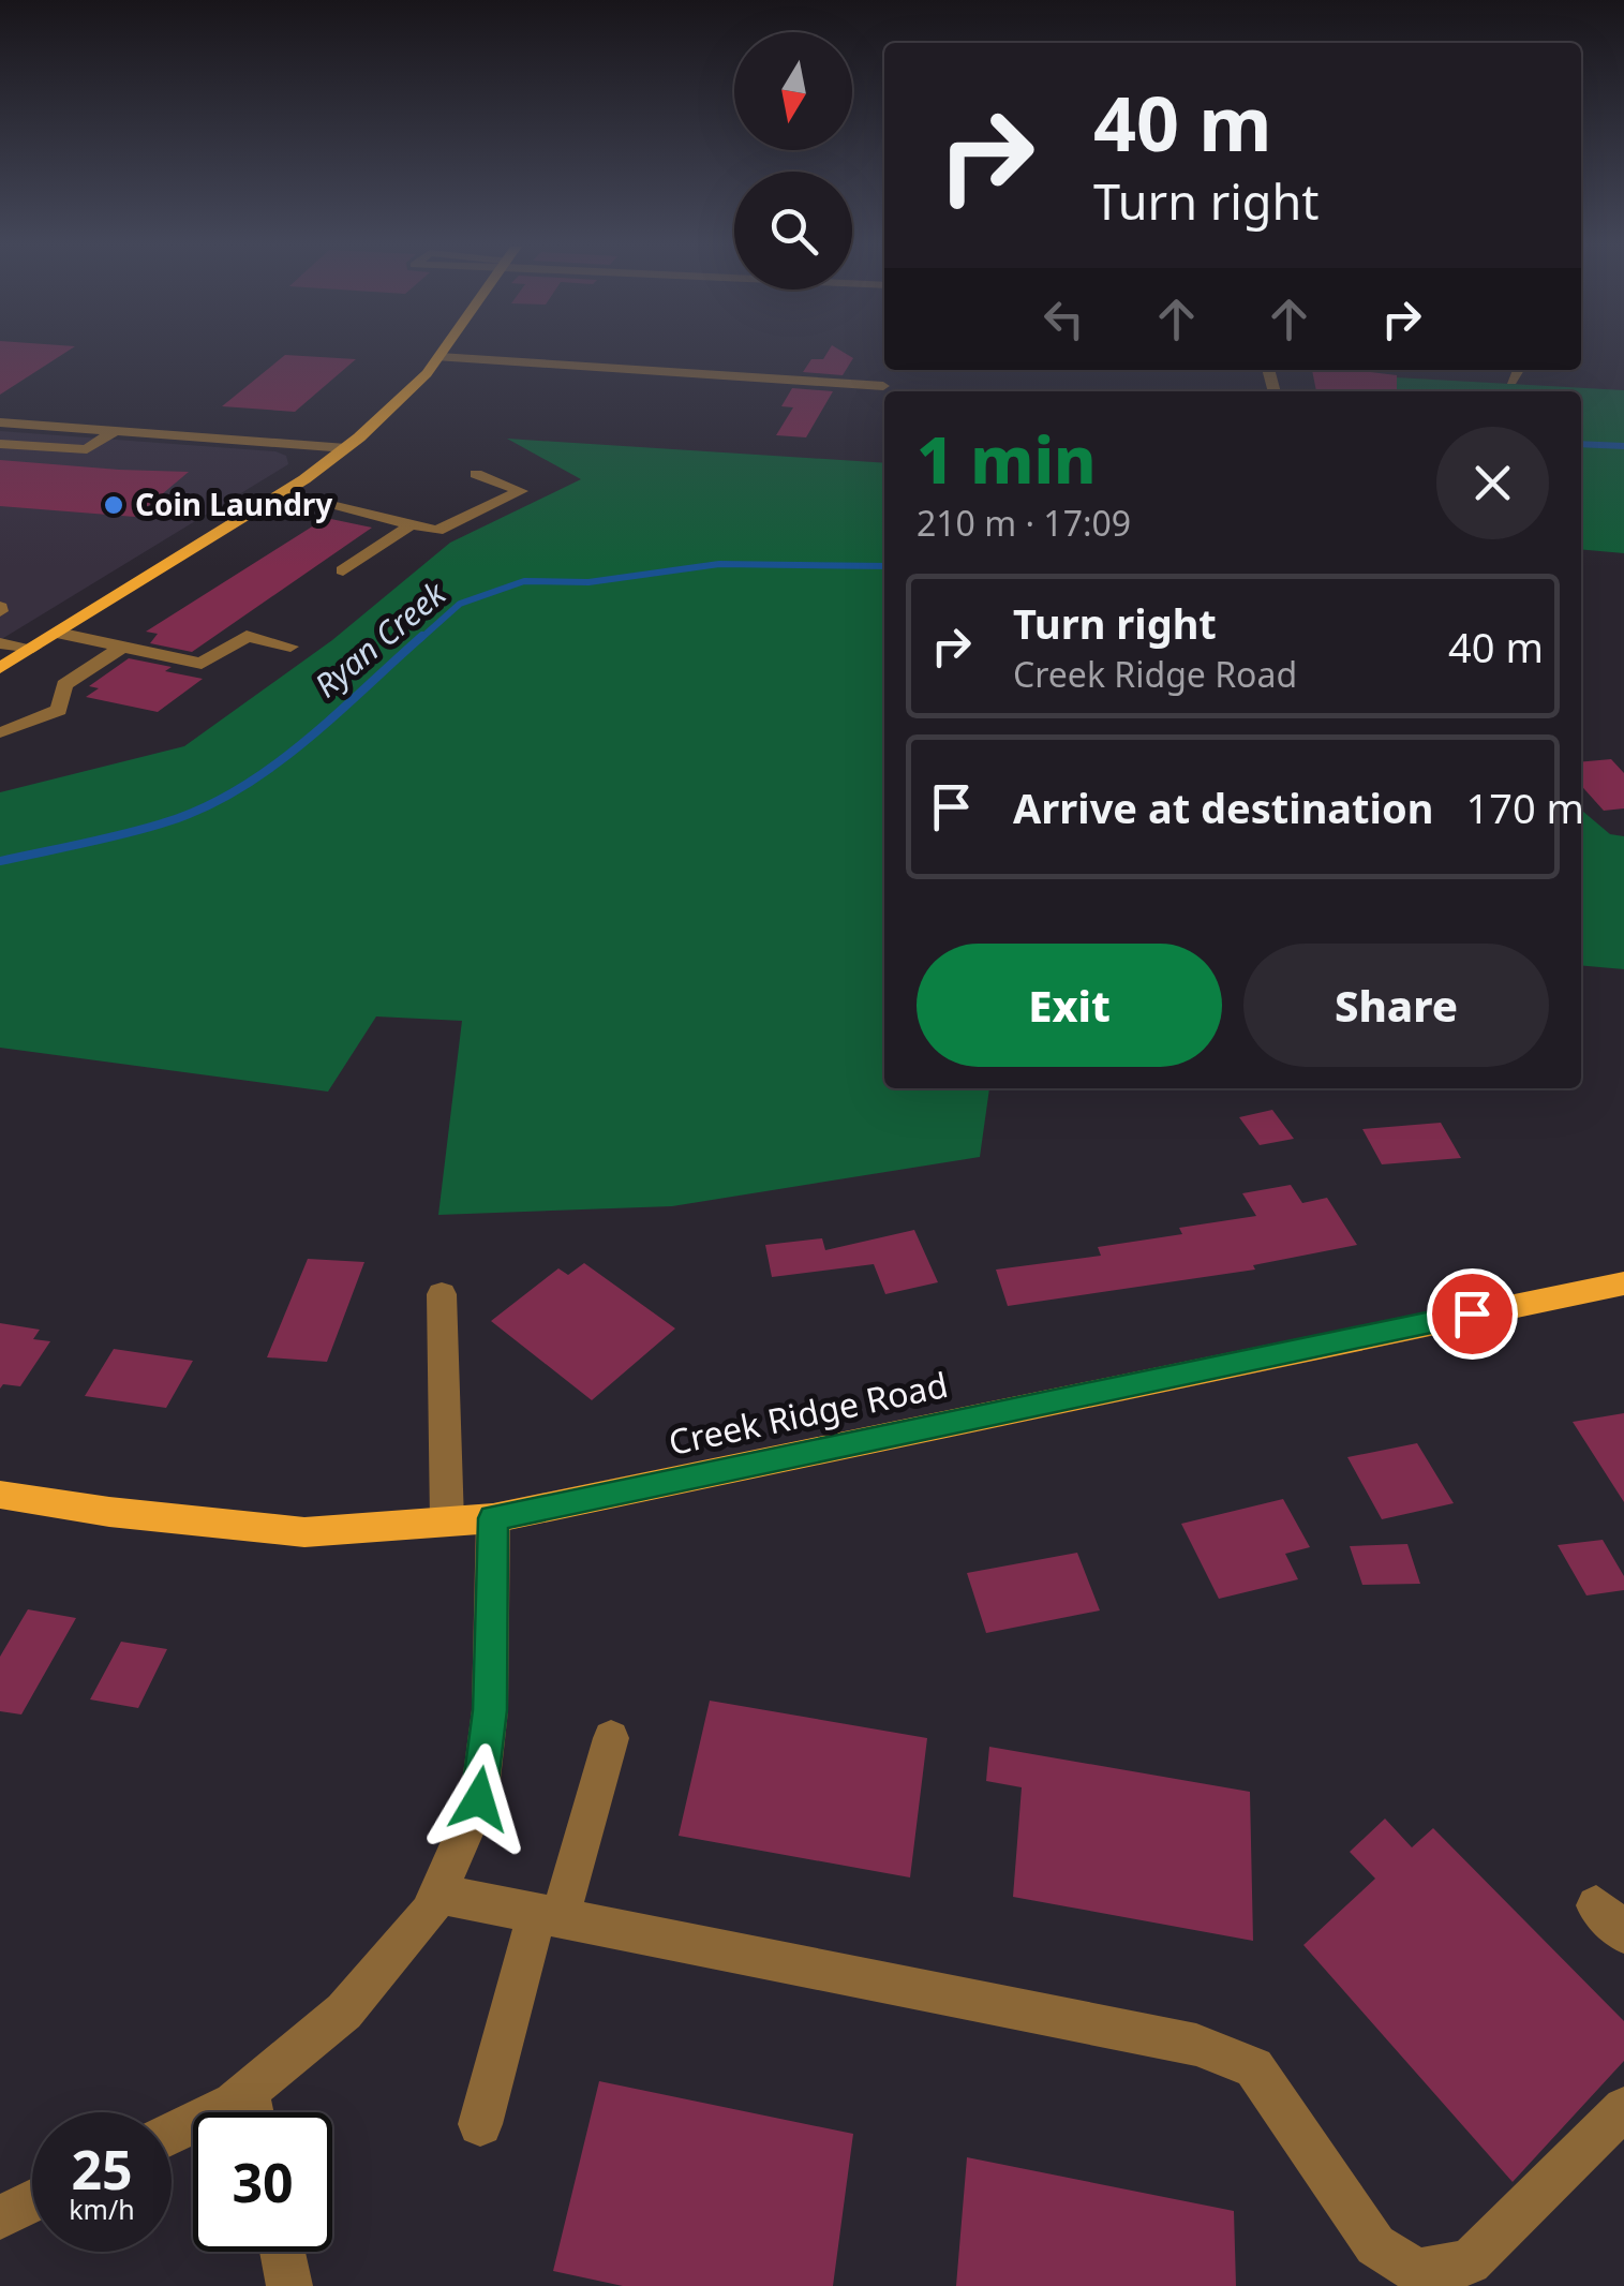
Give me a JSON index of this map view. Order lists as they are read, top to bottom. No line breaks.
{"streets":{"main road":["Creek Ridge Road"]},"water":["Ryan Creek"],"places":["Coin Laundry"],"north":"bottom","page":{"turn":["40 m","Turn right"],"heading":["1 min","210 m · 17:09"],"list":[{"name":"Turn right","note":"Creek Ridge Road","value":"40 m"},{"name":"Arrive at destination","value":"170 m"}],"buttons":["Exit","Share"],"speed":"25 km/h","limit":"30"}}
